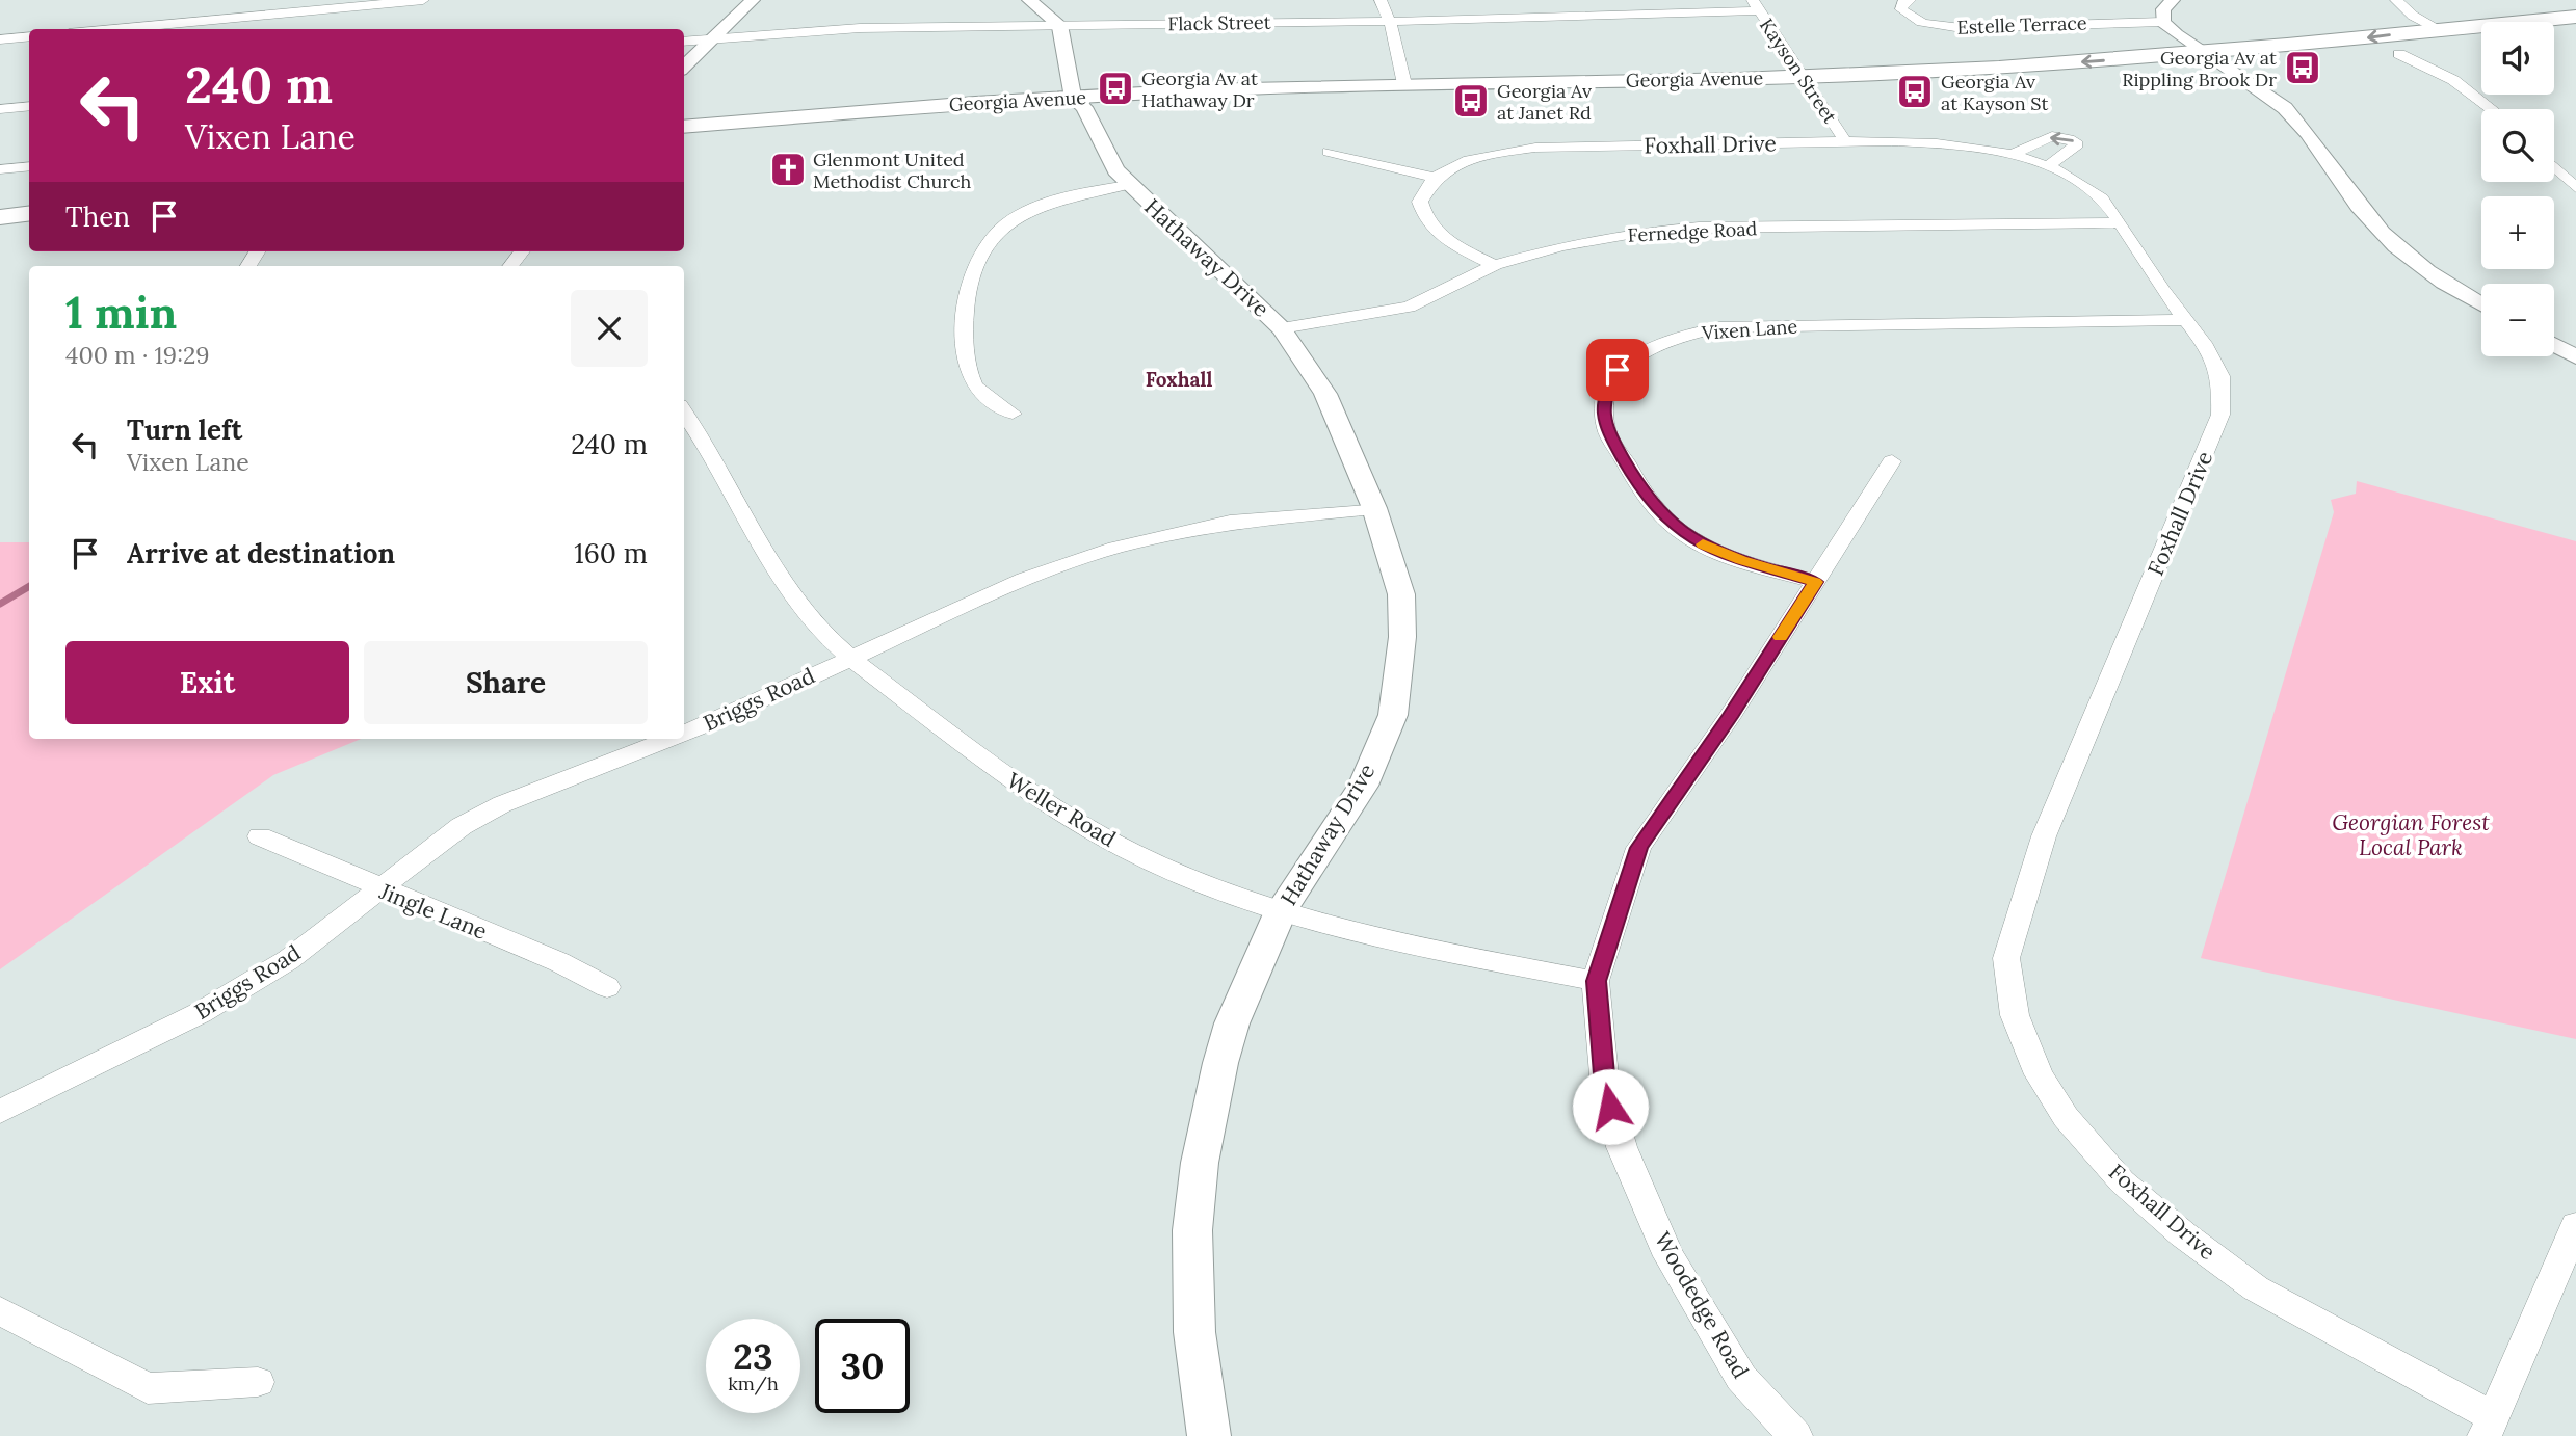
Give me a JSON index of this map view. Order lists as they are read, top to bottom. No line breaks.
{"streets":{"main road":["Georgia Avenue"],"street":["Flack Street","Estelle Terrace","Kayson Street","Foxhall Drive","Fernedge Road","Hathaway Drive","Vixen Lane","Briggs Road","Weller Road","Jingle Lane","Woodedge Road"]},"crossings":[["Flack Street","Kayson Street"],["Flack Street","Hathaway Drive"],["Kayson Street","Georgia Avenue"],["Kayson Street","Foxhall Drive"],["Georgia Avenue","Hathaway Drive"],["Foxhall Drive","Fernedge Road"],["Foxhall Drive","Vixen Lane"],["Fernedge Road","Hathaway Drive"],["Hathaway Drive","Briggs Road"],["Hathaway Drive","Weller Road"],["Vixen Lane","Woodedge Road"],["Briggs Road","Weller Road"],["Briggs Road","Jingle Lane"],["Weller Road","Woodedge Road"]],"districts":["Foxhall"],"parks":["Georgian Forest Local Park"],"places":{"bus stop":["Georgia Av at Rippling Brook Dr","Georgia Av at Hathaway Dr","Georgia Av at Kayson St","Georgia Av at Janet Rd"],"church":["Glenmont United Methodist Church"]},"page":{"map_buttons":["+","−"],"turn":["240 m","Vixen Lane"],"then":"Then","heading":["1 min","400 m · 19:29"],"list":[{"name":"Turn left","note":"Vixen Lane","value":"240 m"},{"name":"Arrive at destination","value":"160 m"}],"buttons":["Exit","Share"],"speed":"23 km/h","limit":"30"}}
